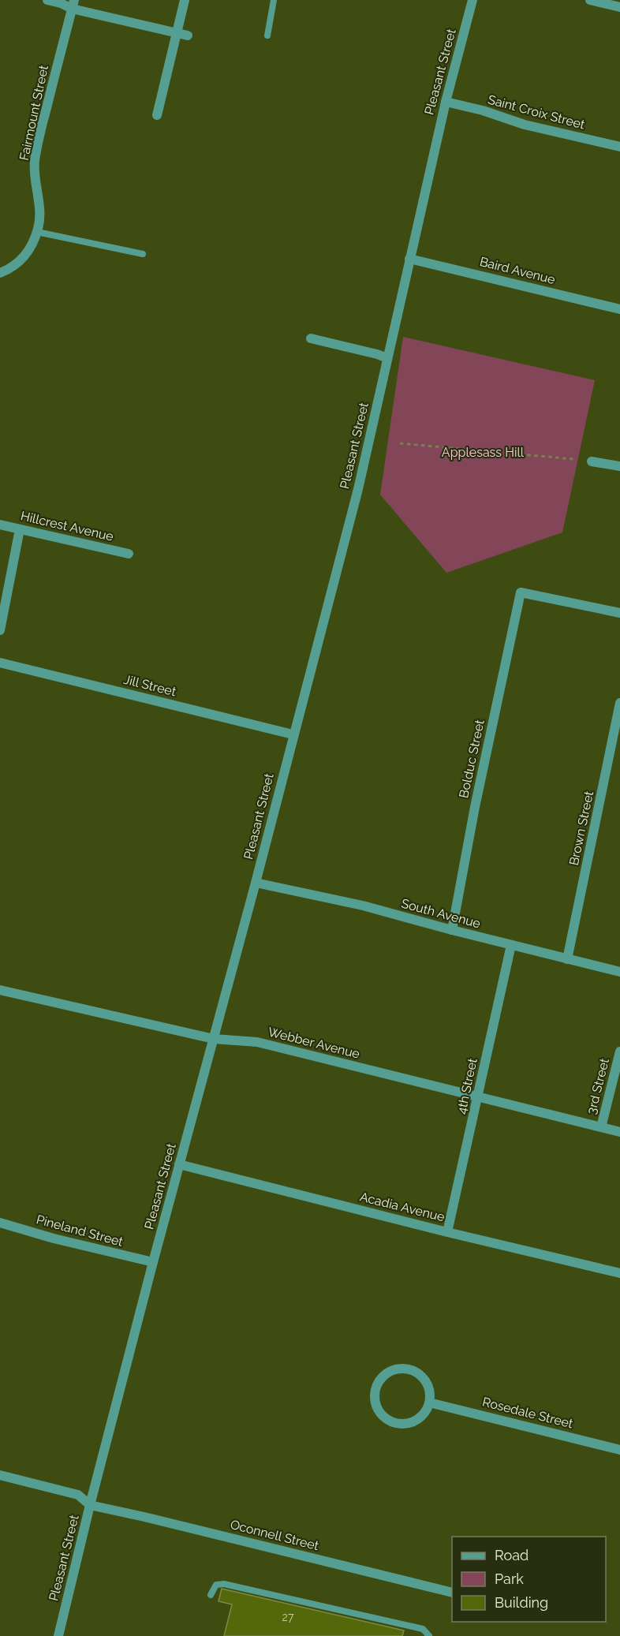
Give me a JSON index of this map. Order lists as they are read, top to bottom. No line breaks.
{"streets":{"street":["Pleasant Street","Saint Croix Street","Fairmount Street","Baird Avenue","Hillcrest Avenue","Jill Street","Bolduc Street","Brown Street","South Avenue","Webber Avenue","4th Street","3rd Street","Acadia Avenue","Pineland Street","Rosedale Street","Oconnell Street"]},"crossings":[["Pleasant Street","Saint Croix Street"],["Pleasant Street","Baird Avenue"],["Pleasant Street","Jill Street"],["Pleasant Street","South Avenue"],["Pleasant Street","Webber Avenue"],["Pleasant Street","Acadia Avenue"],["Pleasant Street","Pineland Street"],["Pleasant Street","Oconnell Street"],["Bolduc Street","South Avenue"],["Brown Street","South Avenue"],["South Avenue","4th Street"],["Webber Avenue","4th Street"],["Webber Avenue","3rd Street"],["4th Street","Acadia Avenue"]],"parks":["Applesass Hill"],"house_numbers":["27"],"legend":["Road","Park","Building"]}
